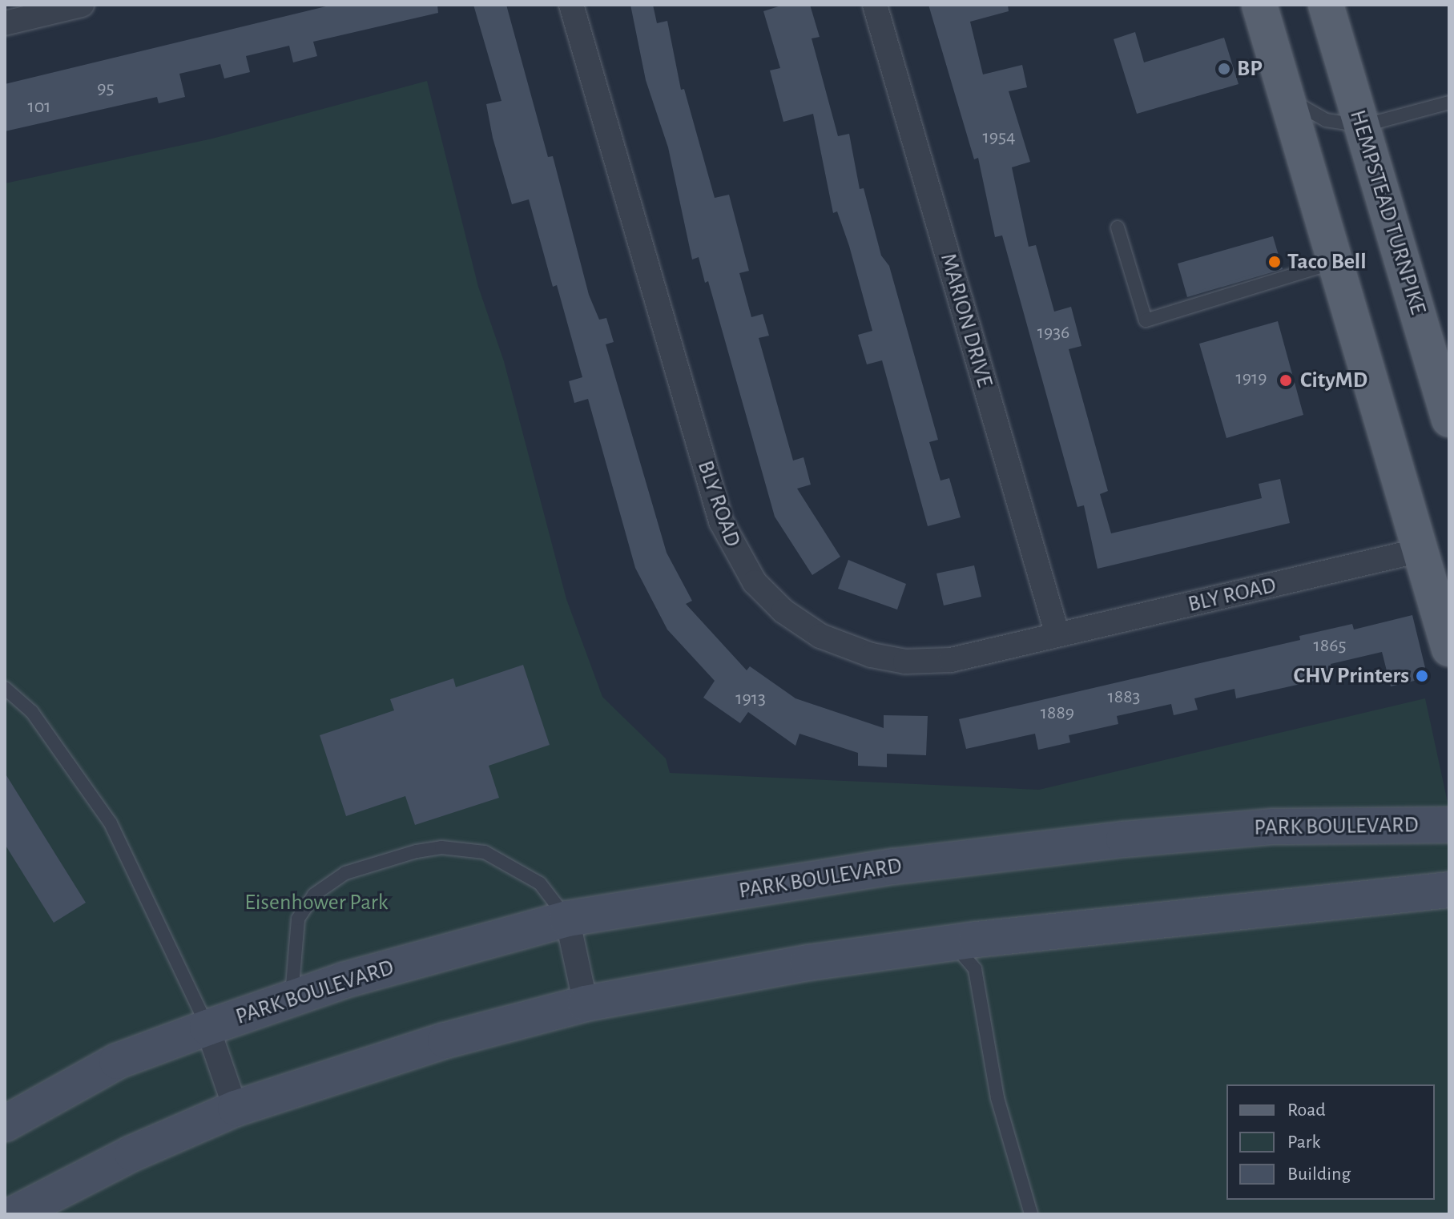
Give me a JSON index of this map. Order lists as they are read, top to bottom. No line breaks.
{"streets":{"main road":["HEMPSTEAD TURNPIKE"],"street":["MARION DRIVE","BLY ROAD","PARK BOULEVARD"]},"crossings":[["MARION DRIVE","BLY ROAD"]],"parks":["Eisenhower Park"],"places":["BP","Taco Bell","CityMD","CHV Printers"],"house_numbers":["95","101","1954","1936","1919","1865","1883","1913","1889"],"legend":["Road","Park","Building"]}
